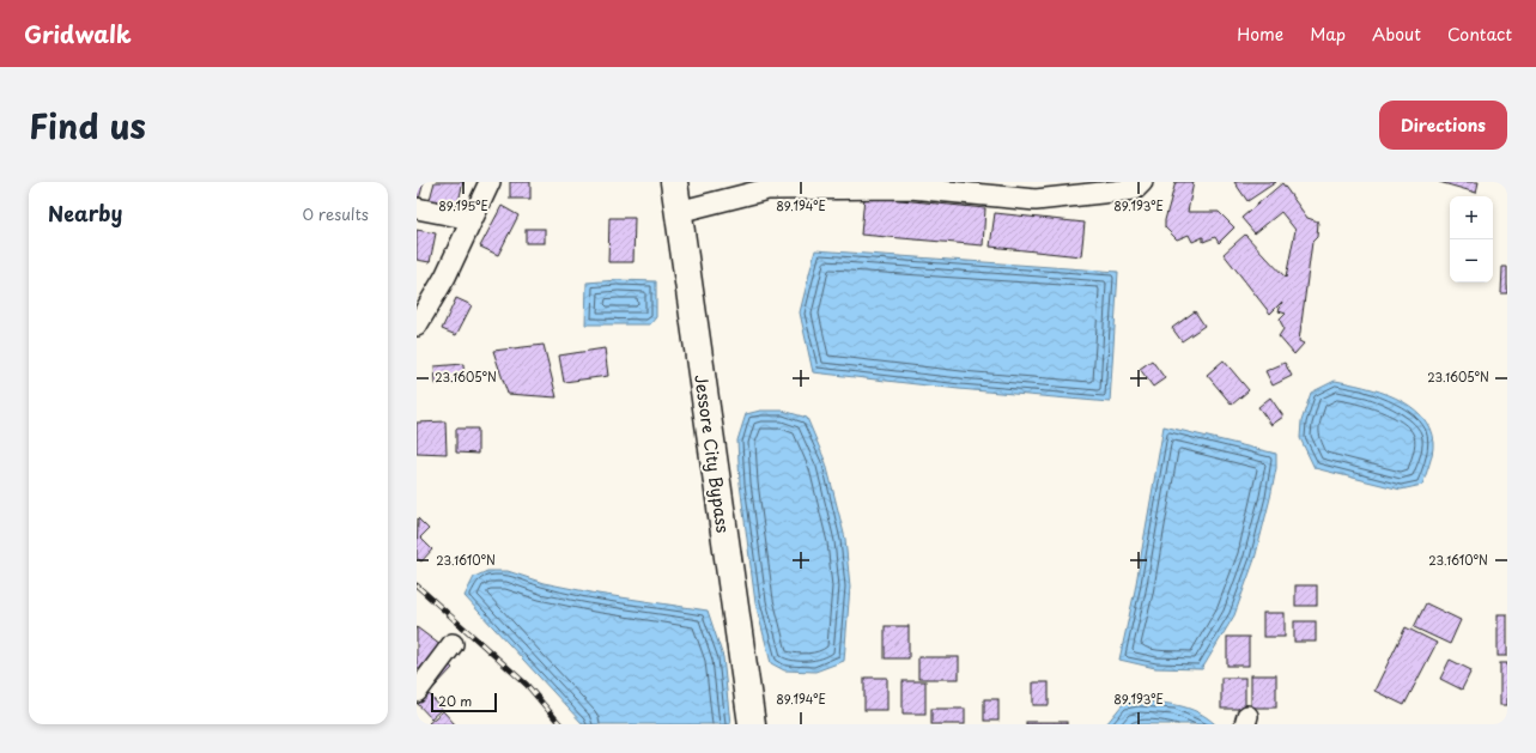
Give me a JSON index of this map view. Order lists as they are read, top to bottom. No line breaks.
{"streets":{"highway":["Jessore City Bypass"]},"scale_bar":"20 m","page":{"header":"Gridwalk","nav":["Home","Map","About","Contact"],"title":"Find us","buttons":"Directions","heading":["Nearby","0 results"],"map_buttons":["+","−"],"scale":"20 m"},"coordinates":["89.195°E","89.194°E","89.193°E","23.1605°N","23.1610°N"]}
